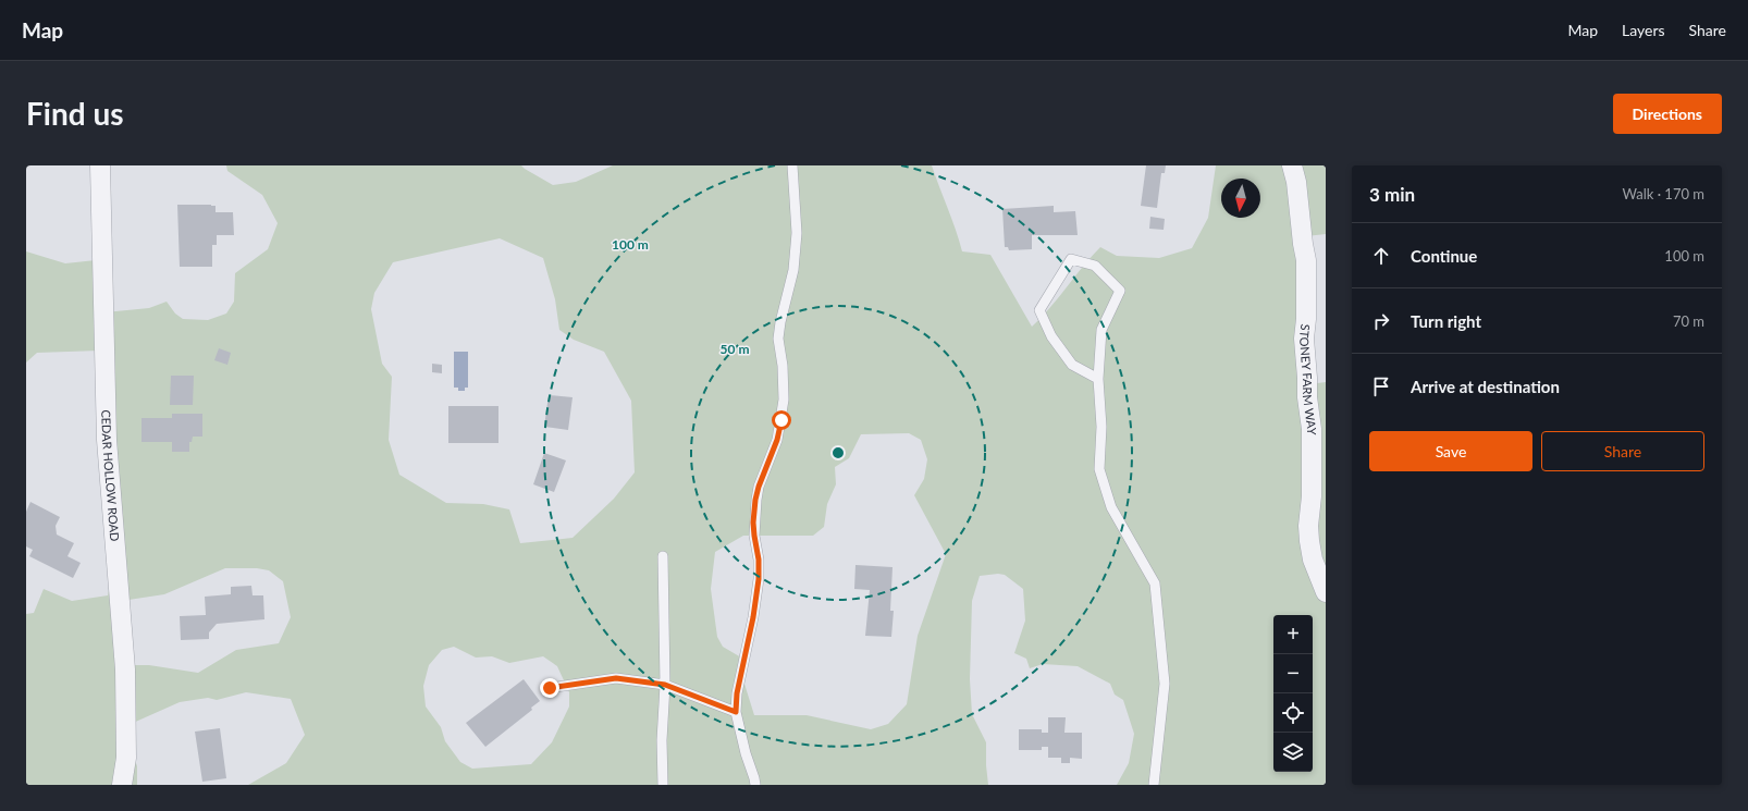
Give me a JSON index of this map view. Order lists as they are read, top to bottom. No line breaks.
{"streets":{"street":["STONEY FARM WAY","CEDAR HOLLOW ROAD"]},"north":"bottom","page":{"header":"Map","nav":["Map","Layers","Share"],"buttons":["Directions",["Save","Share"]],"title":"Find us","heading":["3 min","Walk · 170 m"],"list":[["Continue","100 m"],["Turn right","70 m"],"Arrive at destination"],"map_buttons":["+","−"]},"rings":["100 m","50 m"]}
